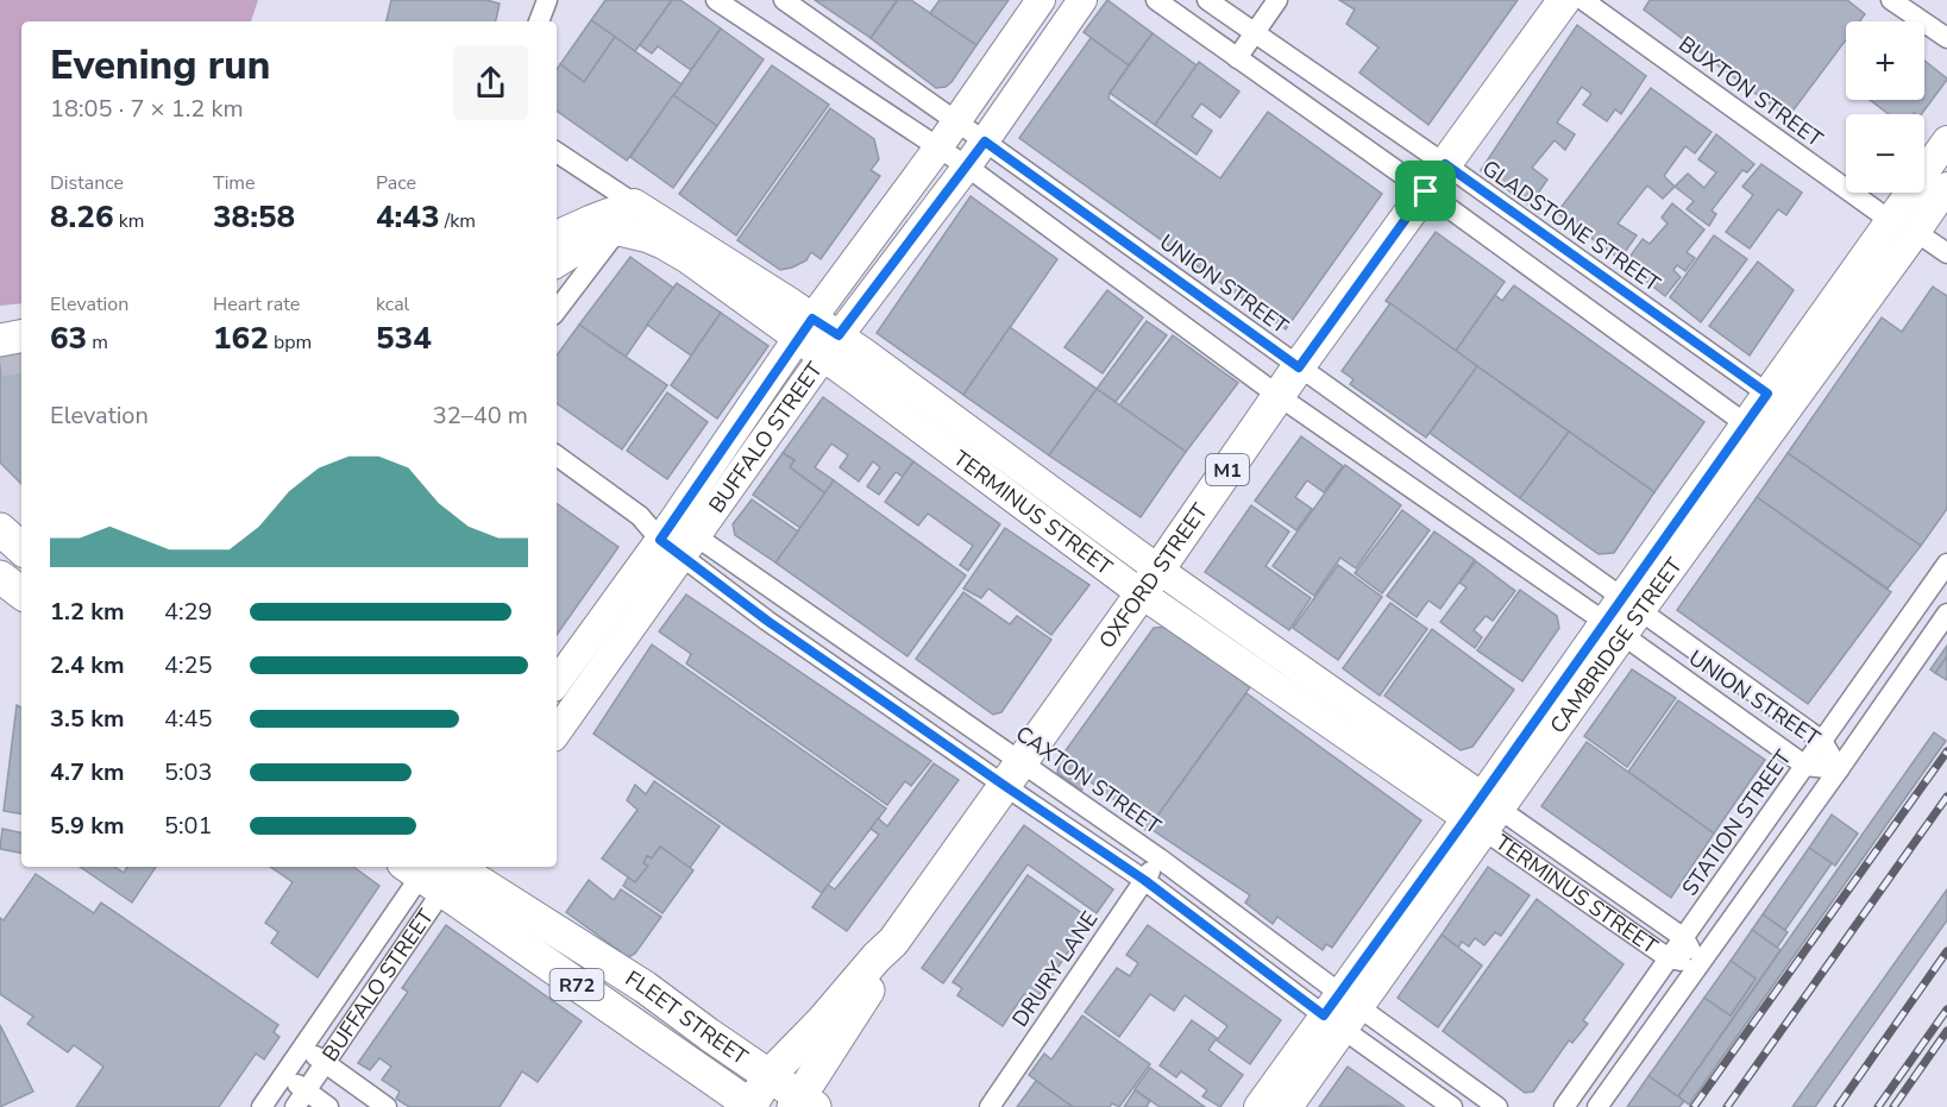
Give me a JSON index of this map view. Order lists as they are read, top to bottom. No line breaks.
{"streets":{"main road":["M1","OXFORD STREET","R72","FLEET STREET"],"street":["BUXTON STREET","GLADSTONE STREET","UNION STREET","BUFFALO STREET","TERMINUS STREET","CAMBRIDGE STREET","CAXTON STREET","STATION STREET","DRURY LANE"]},"crossings":[["BUXTON STREET","CAMBRIDGE STREET"],["GLADSTONE STREET","OXFORD STREET"],["GLADSTONE STREET","CAMBRIDGE STREET"],["UNION STREET","BUFFALO STREET"],["UNION STREET","OXFORD STREET"],["UNION STREET","CAMBRIDGE STREET"],["UNION STREET","STATION STREET"],["BUFFALO STREET","TERMINUS STREET"],["BUFFALO STREET","CAXTON STREET"],["BUFFALO STREET","FLEET STREET"],["TERMINUS STREET","OXFORD STREET"],["TERMINUS STREET","CAMBRIDGE STREET"],["TERMINUS STREET","STATION STREET"],["OXFORD STREET","CAXTON STREET"],["OXFORD STREET","FLEET STREET"],["CAMBRIDGE STREET","CAXTON STREET"],["CAXTON STREET","DRURY LANE"]],"page":{"map_buttons":["+","−"],"heading":["Evening run","18:05 · 7 × 1.2 km"],"stats":[["Distance","8.26 km"],["Time","38:58"],["Pace","4:43 /km"],["Elevation","63 m"],["Heart rate","162 bpm"],["kcal","534"]],"chart":["Elevation","32–40 m"],"list":[{"name":"1.2 km","note":"4:29"},{"name":"2.4 km","note":"4:25"},{"name":"3.5 km","note":"4:45"},{"name":"4.7 km","note":"5:03"},{"name":"5.9 km","note":"5:01"}]}}
